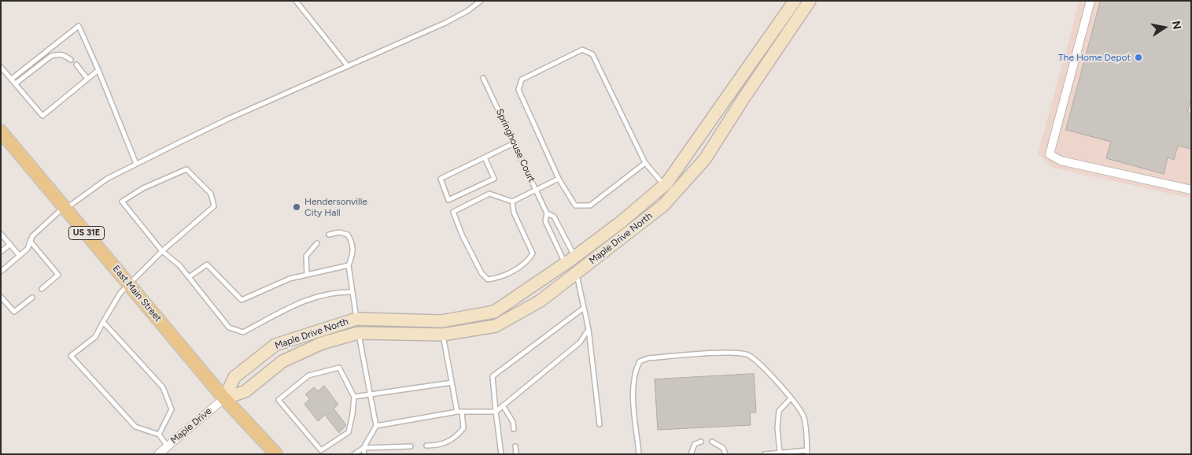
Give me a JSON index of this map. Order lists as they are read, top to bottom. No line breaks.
{"streets":{"main road":["US 31E","East Main Street"],"street":["Maple Drive North","Maple Drive"],"lane":["Springhouse Court"]},"crossings":[["Maple Drive North","East Main Street"],["Maple Drive North","Maple Drive"],["East Main Street","Maple Drive"]],"places":["The Home Depot","Hendersonville City Hall"],"north":"right"}
